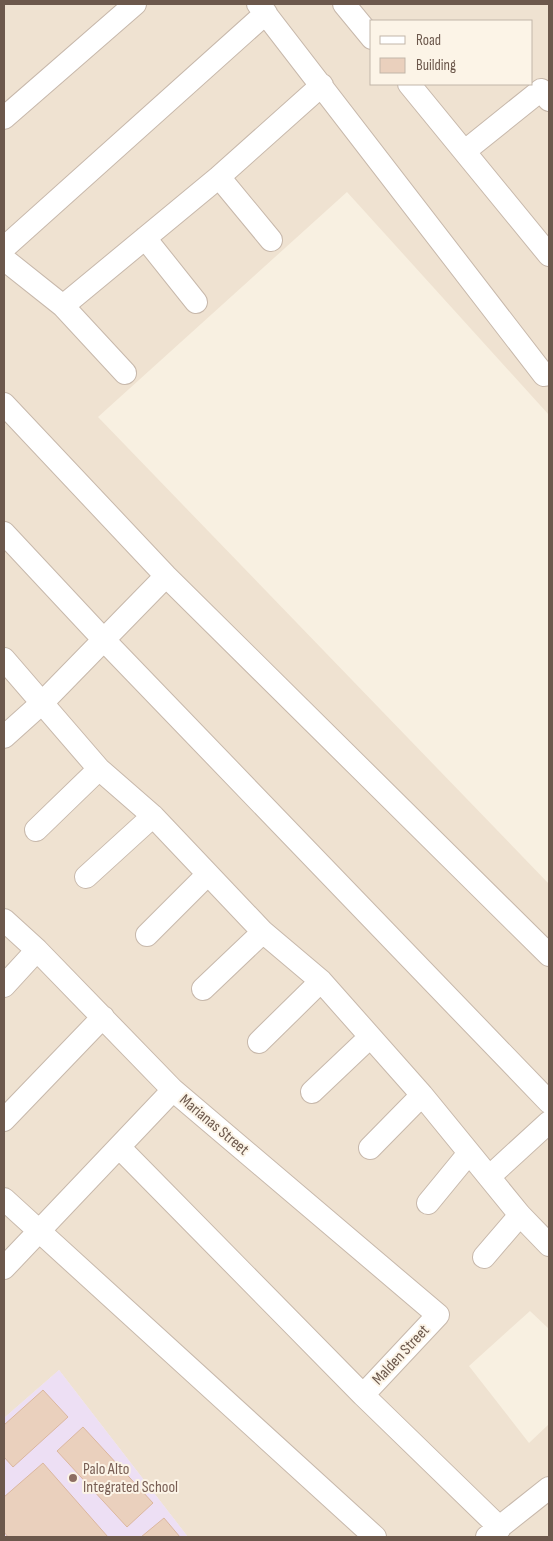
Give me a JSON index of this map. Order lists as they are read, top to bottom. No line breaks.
{"streets":{"street":["Marianas Street","Malden Street"]},"crossings":[["Marianas Street","Malden Street"]],"places":["Palo Alto Integrated School"],"legend":["Road","Building"]}
